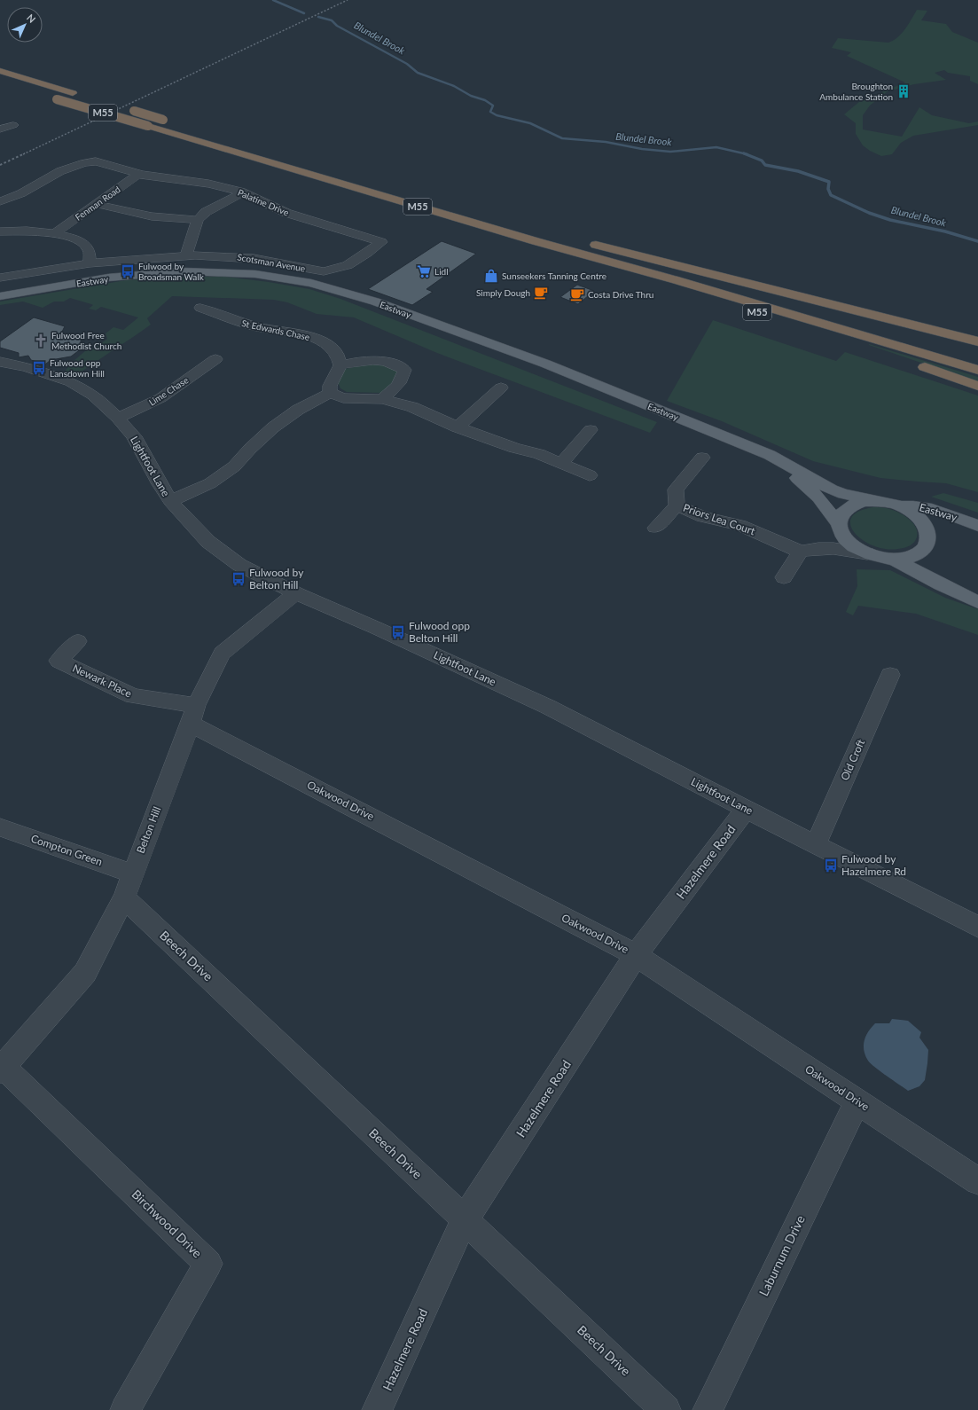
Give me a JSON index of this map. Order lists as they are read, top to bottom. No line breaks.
{"streets":{"highway":["M55"],"main road":["Eastway"],"street":["Palatine Drive","Fenman Road","Scotsman Avenue","St Edwards Chase","Lime Chase","Lightfoot Lane","Priors Lea Court","Newark Place","Old Croft","Oakwood Drive","Belton Hill","Compton Green","Hazelmere Road","Beech Drive","Birchwood Drive","Laburnum Drive"]},"crossings":[["Palatine Drive","Fenman Road"],["Palatine Drive","Scotsman Avenue"],["Lime Chase","Lightfoot Lane"],["Lightfoot Lane","Old Croft"],["Lightfoot Lane","Belton Hill"],["Lightfoot Lane","Hazelmere Road"],["Newark Place","Oakwood Drive"],["Newark Place","Belton Hill"],["Oakwood Drive","Belton Hill"],["Oakwood Drive","Hazelmere Road"],["Oakwood Drive","Laburnum Drive"],["Belton Hill","Compton Green"],["Belton Hill","Beech Drive"],["Belton Hill","Birchwood Drive"],["Compton Green","Beech Drive"],["Hazelmere Road","Beech Drive"]],"water":["Blundel Brook"],"places":{"building":["Broughton Ambulance Station"],"bus stop":["Fulwood by Broadsman Walk","Fulwood opp Lansdown Hill","Fulwood by Belton Hill","Fulwood opp Belton Hill","Fulwood by Hazelmere Rd"],"supermarket":["Lidl"],"shop":["Sunseekers Tanning Centre"],"cafe":["Simply Dough","Costa Drive Thru"],"church":["Fulwood Free Methodist Church"]},"north":"top right"}
